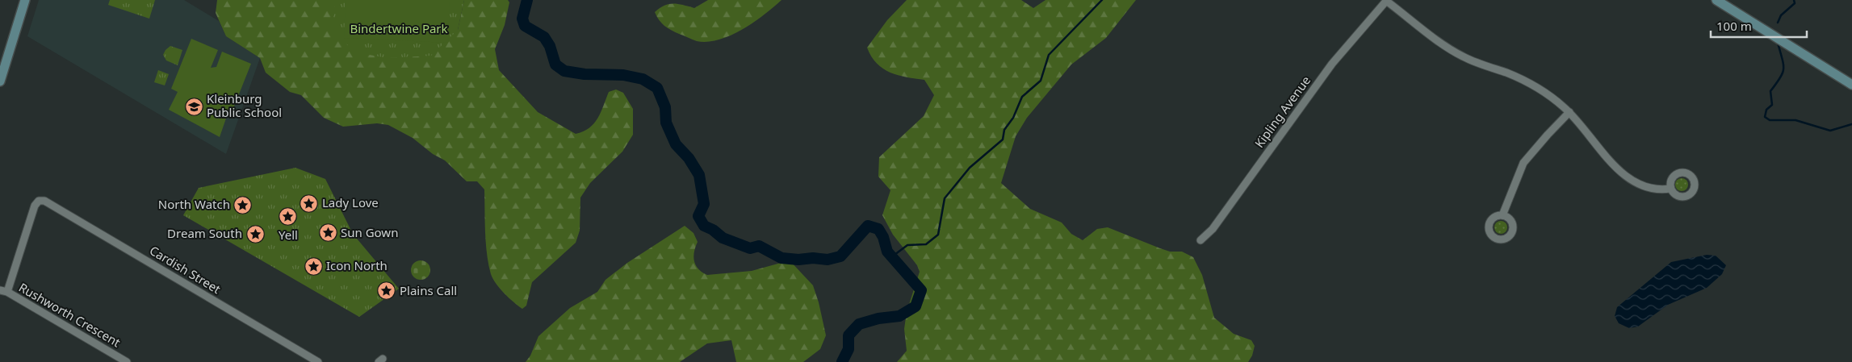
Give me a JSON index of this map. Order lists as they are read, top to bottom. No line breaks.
{"streets":{"street":["Kipling Avenue","Cardish Street","Rushworth Crescent"]},"crossings":[["Cardish Street","Rushworth Crescent"]],"parks":["Bindertwine Park"],"places":{"school or university":["Kleinburg Public School"],"place":["Lady Love","North Watch","Yell","Sun Gown","Dream South","Icon North","Plains Call"]},"scale_bar":"100 m"}
